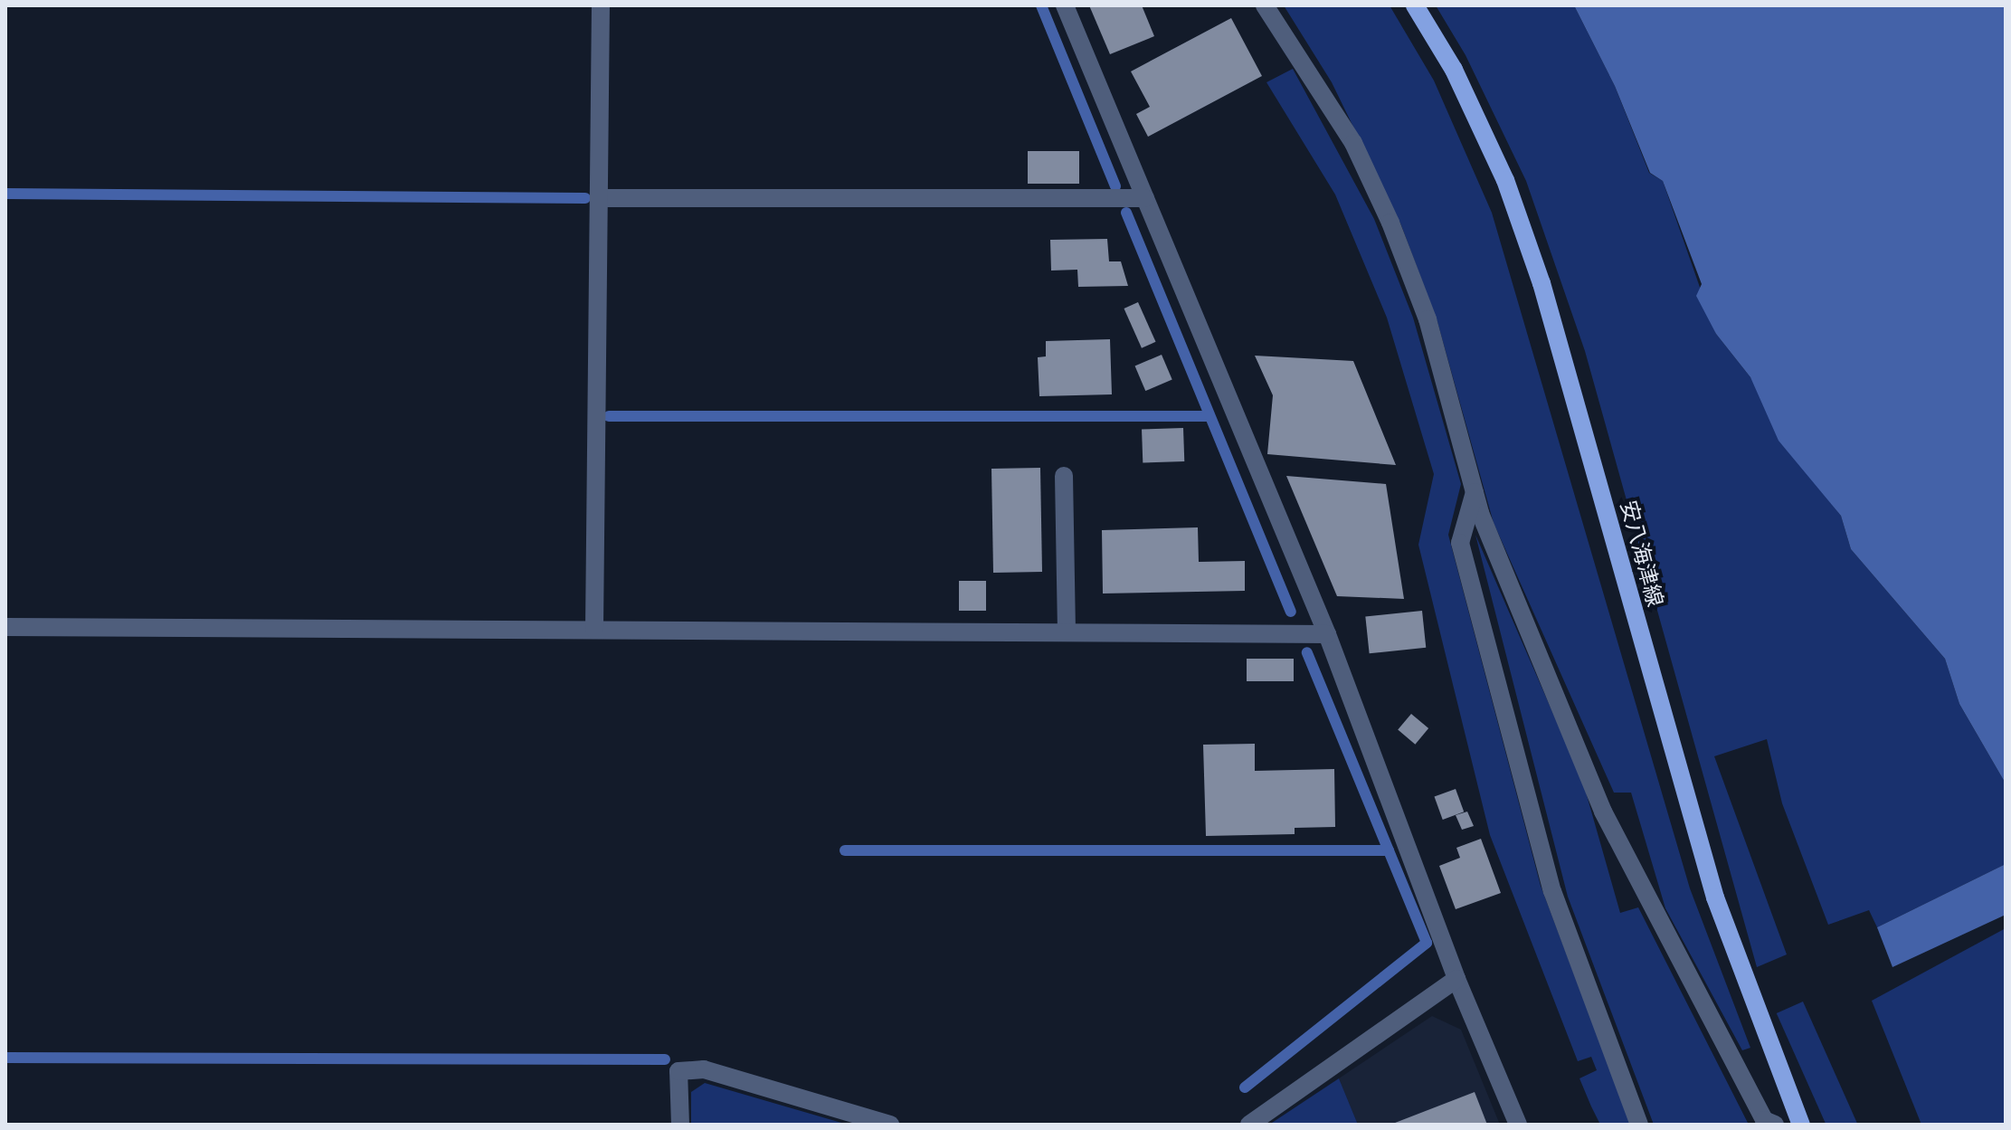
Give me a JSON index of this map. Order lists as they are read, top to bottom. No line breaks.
{"streets":{"main road":["安八海津線"]}}
